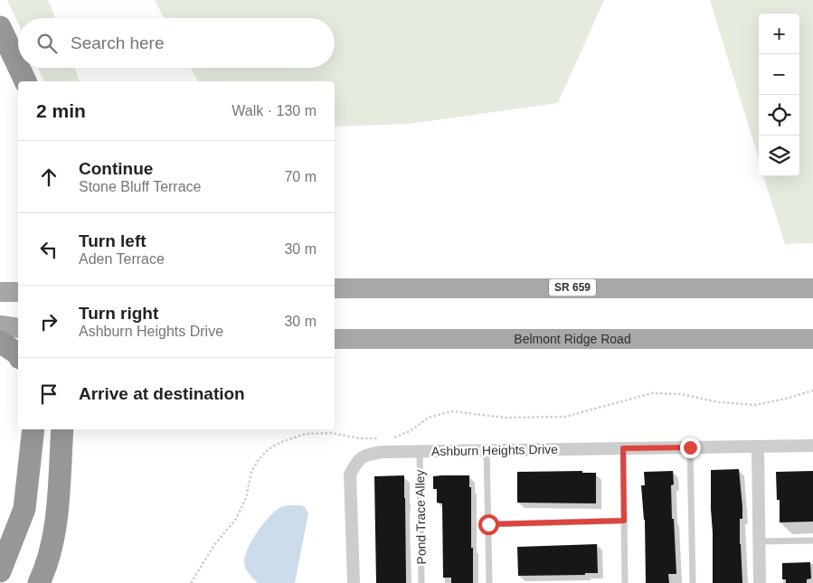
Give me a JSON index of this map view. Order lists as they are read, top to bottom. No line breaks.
{"streets":{"main road":["SR 659","Belmont Ridge Road"],"street":["Ashburn Heights Drive"],"lane":["Pond Trace Alley"]},"crossings":[["Ashburn Heights Drive","Pond Trace Alley"]],"page":{"map_buttons":["+","−"],"search":"Search here","heading":["2 min","Walk · 130 m"],"list":[["Continue","Stone Bluff Terrace","70 m"],["Turn left","Aden Terrace","30 m"],["Turn right","Ashburn Heights Drive","30 m"],"Arrive at destination"]}}
